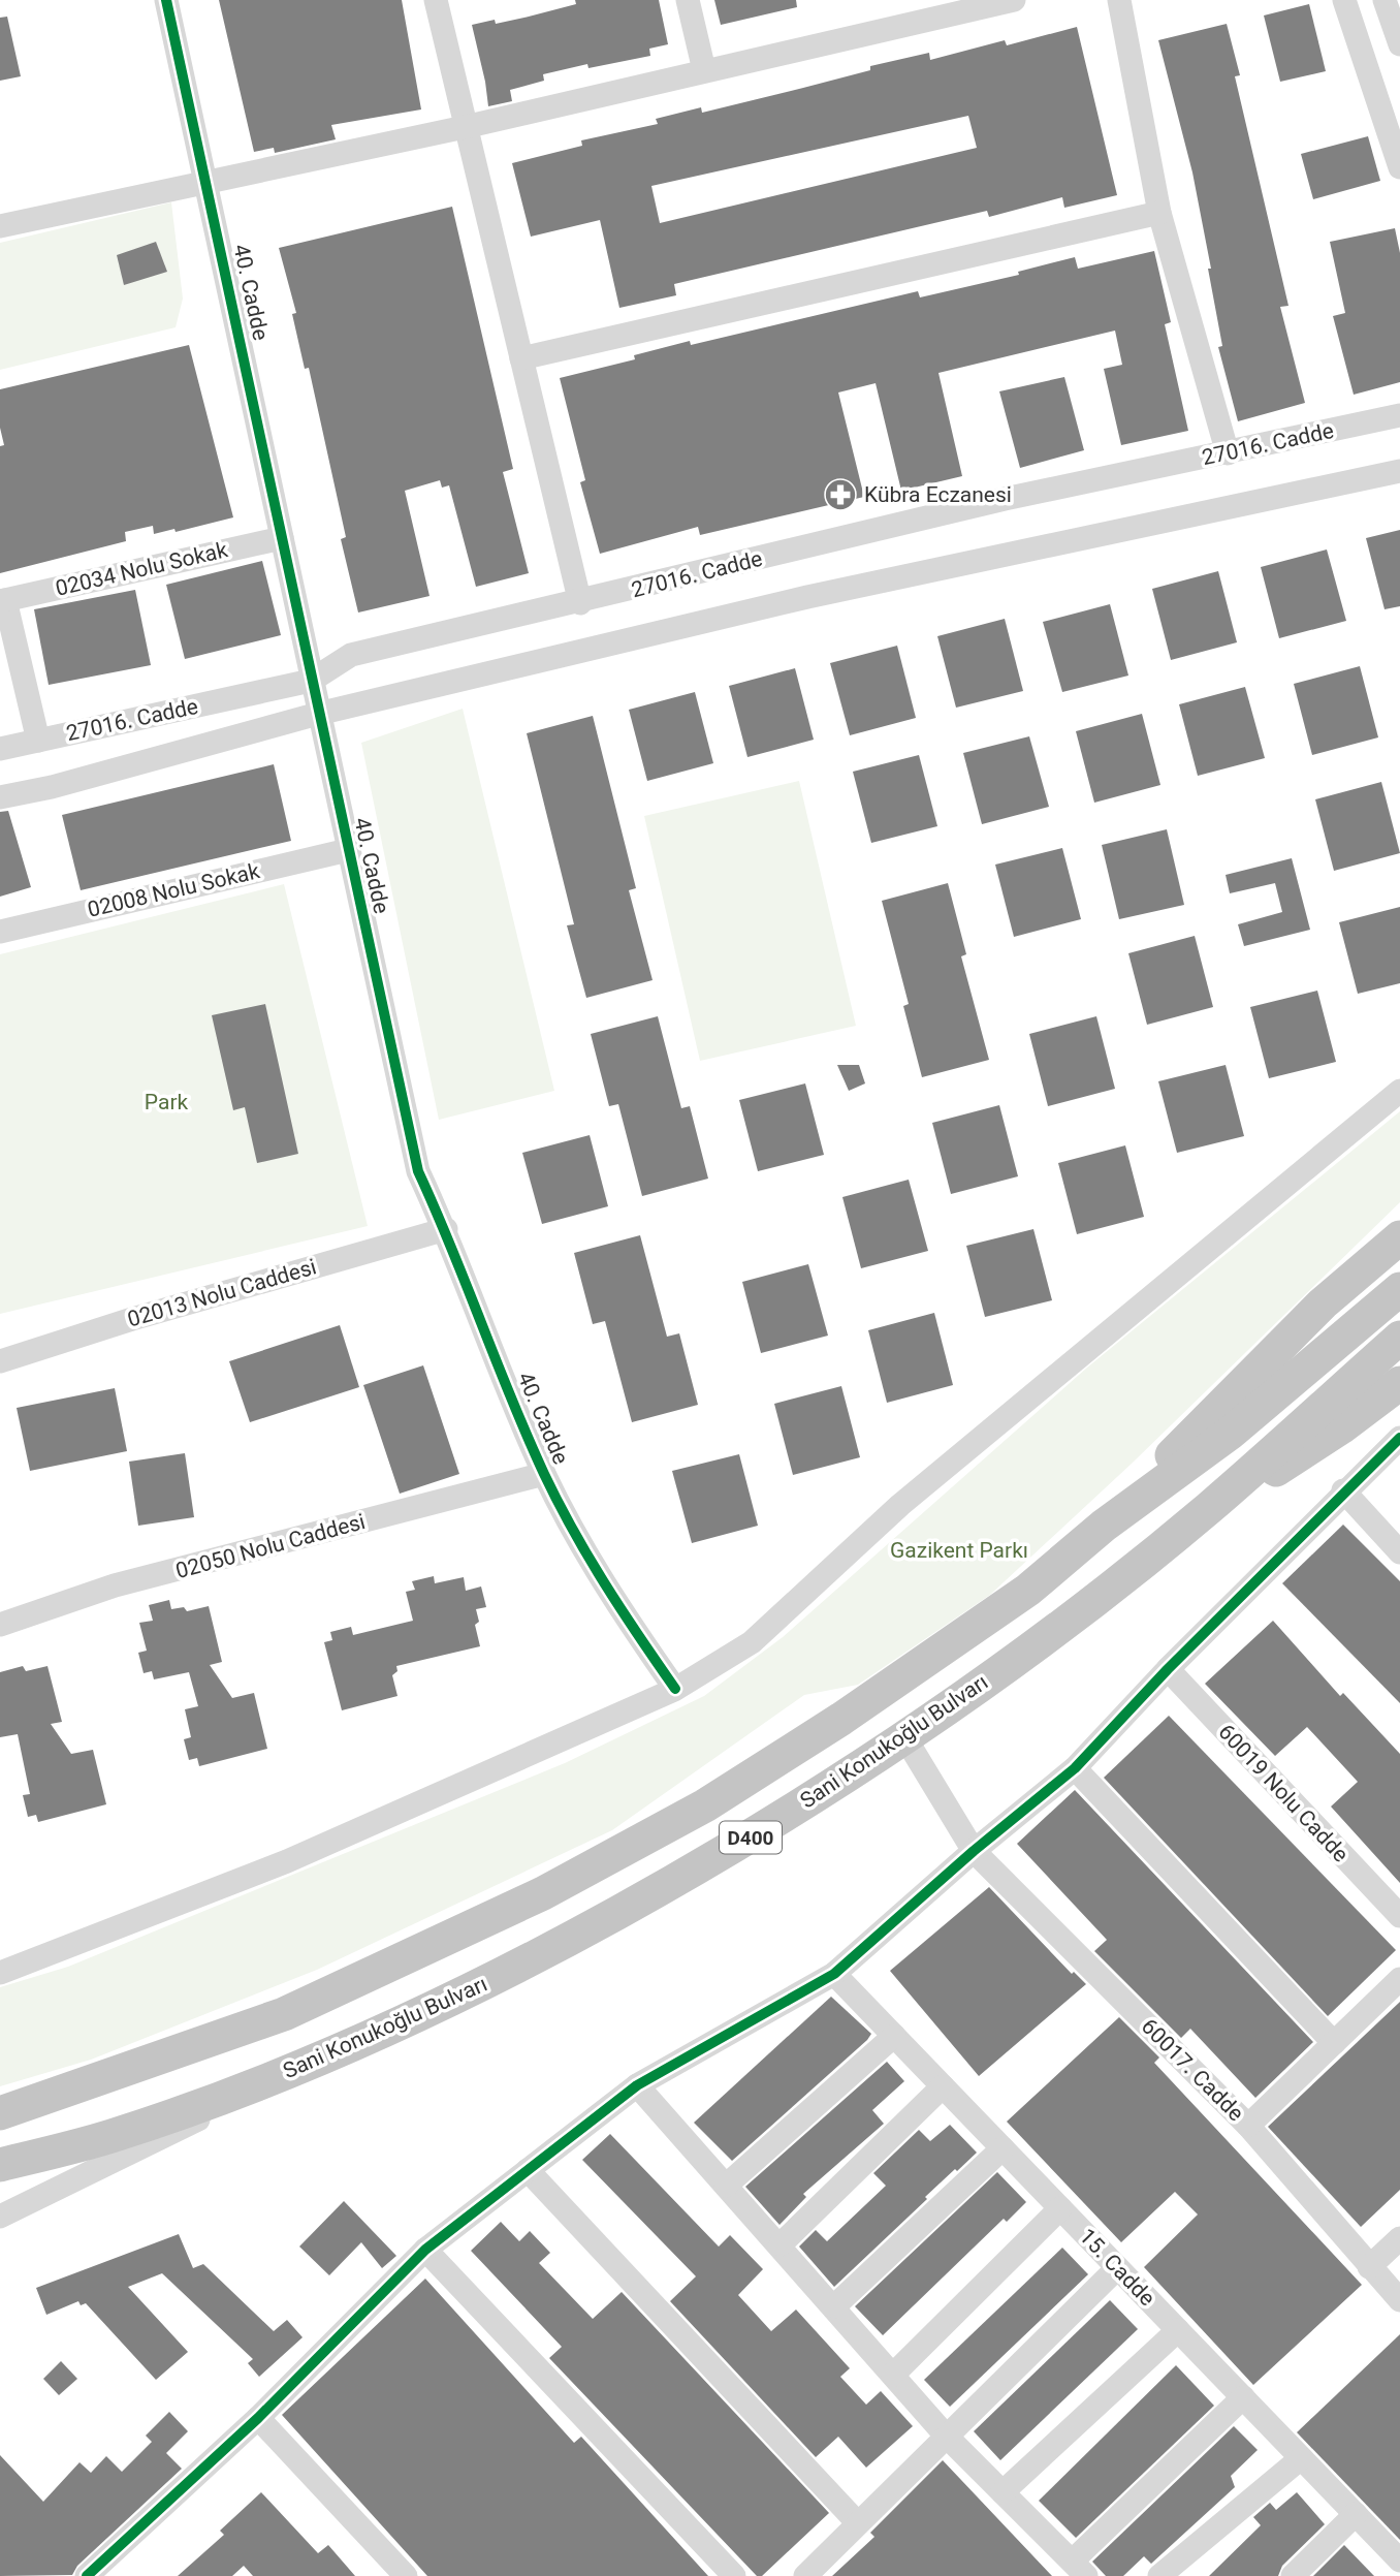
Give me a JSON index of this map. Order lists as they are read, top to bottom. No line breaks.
{"streets":{"highway":["Sani Konukoğlu Bulvarı","D400"],"street":["40. Cadde","27016. Cadde","02034 Nolu Sokak","02008 Nolu Sokak","02013 Nolu Caddesi","02050 Nolu Caddesi","60019 Nolu Cadde","60017. Cadde","15. Cadde"]},"crossings":[["40. Cadde","27016. Cadde"],["40. Cadde","02034 Nolu Sokak"],["40. Cadde","02008 Nolu Sokak"],["40. Cadde","02013 Nolu Caddesi"],["40. Cadde","02050 Nolu Caddesi"],["Sani Konukoğlu Bulvarı","60017. Cadde"]],"parks":["Park","Gazikent Parkı"],"places":{"pharmacy":["Kübra Eczanesi"]}}
